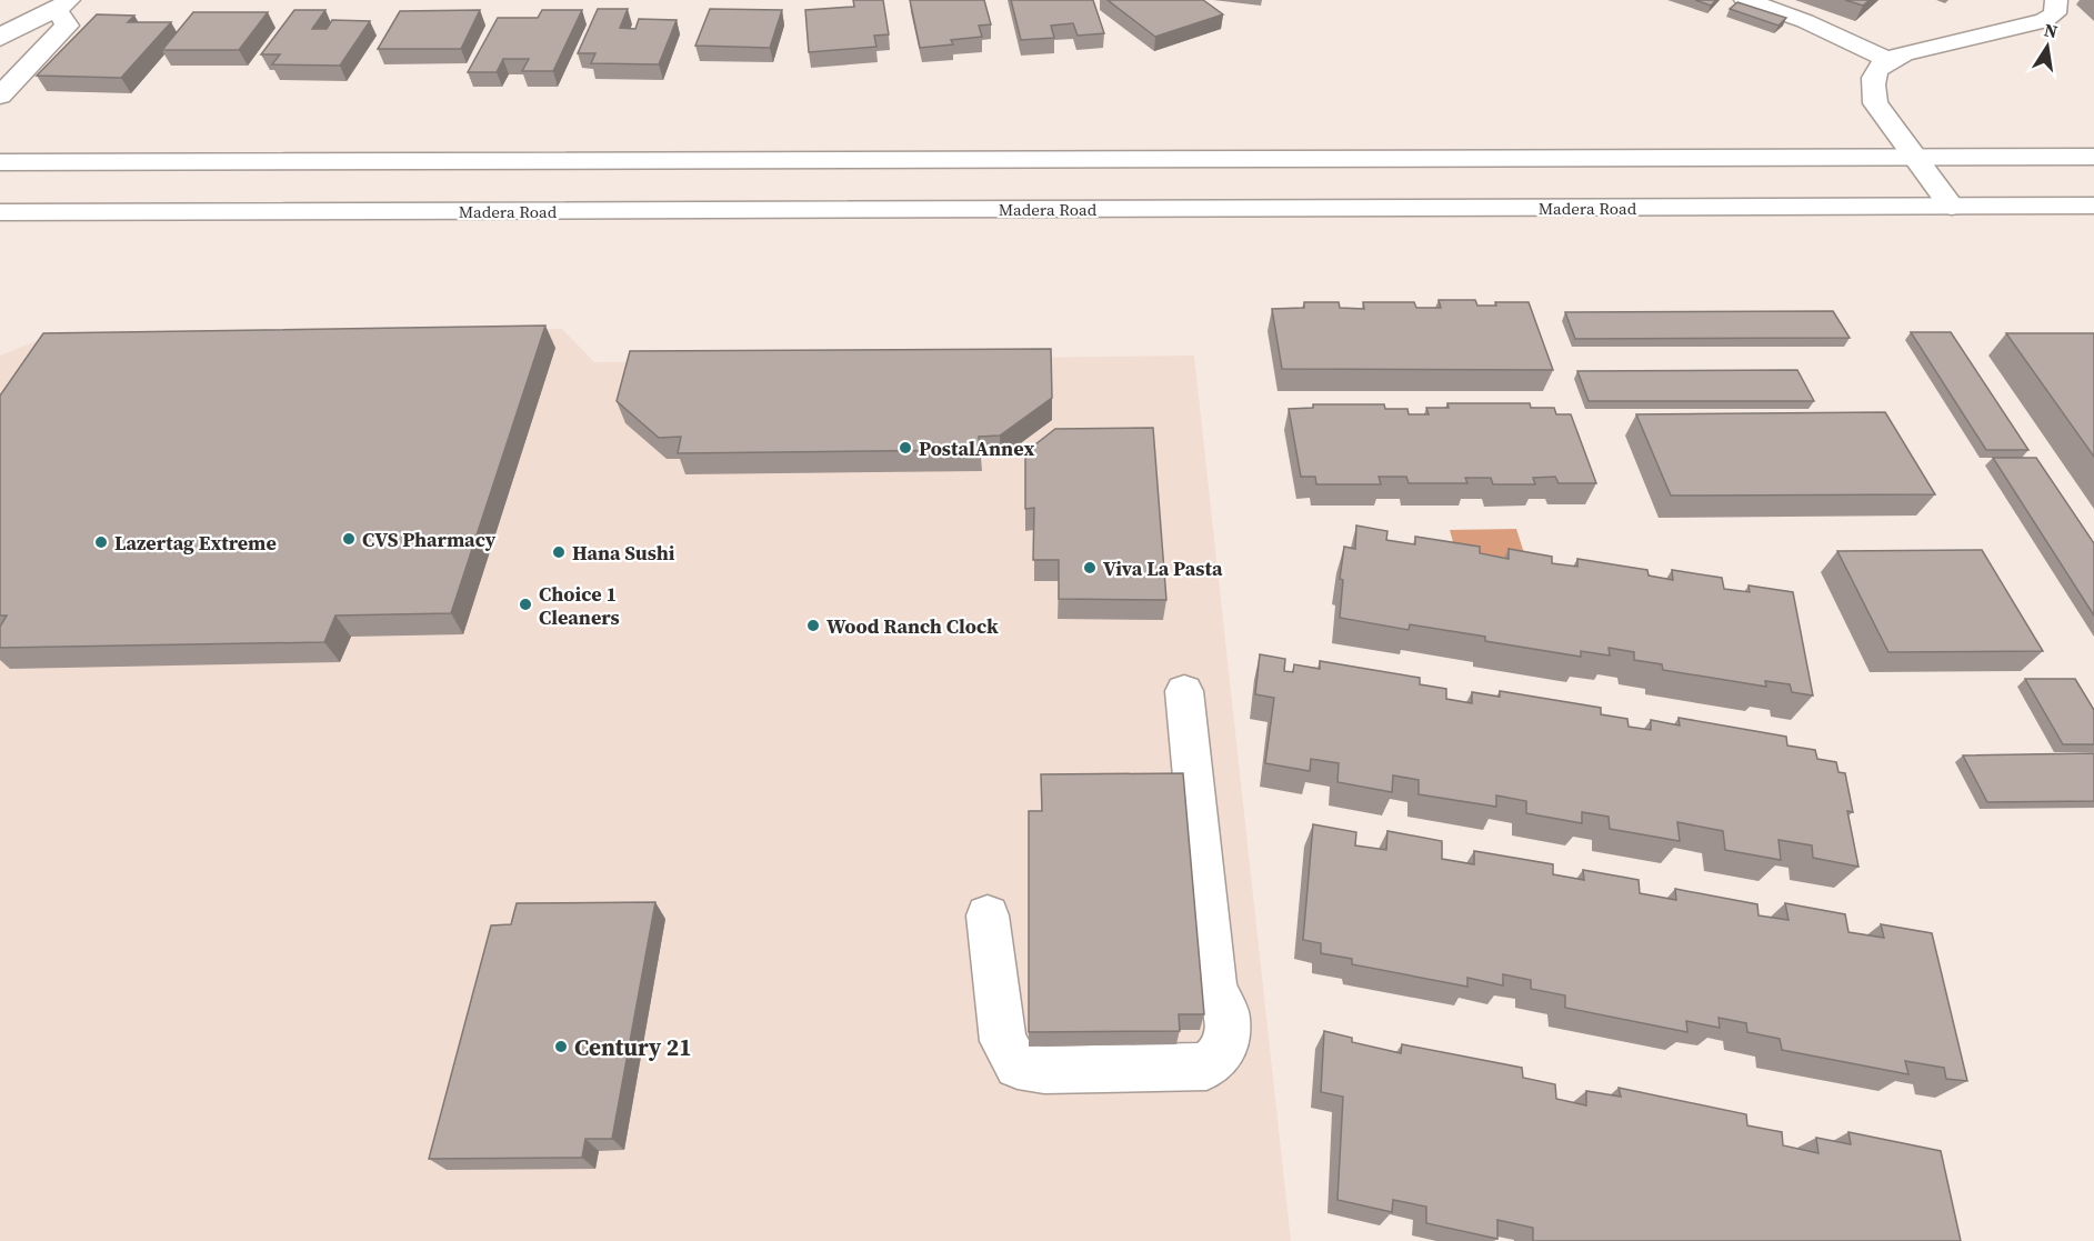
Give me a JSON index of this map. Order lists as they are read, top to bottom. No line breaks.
{"streets":{"main road":["Madera Road"]},"places":["PostalAnnex","CVS Pharmacy","Lazertag Extreme","Hana Sushi","Viva La Pasta","Choice 1 Cleaners","Wood Ranch Clock","Century 21"],"north":"top"}
